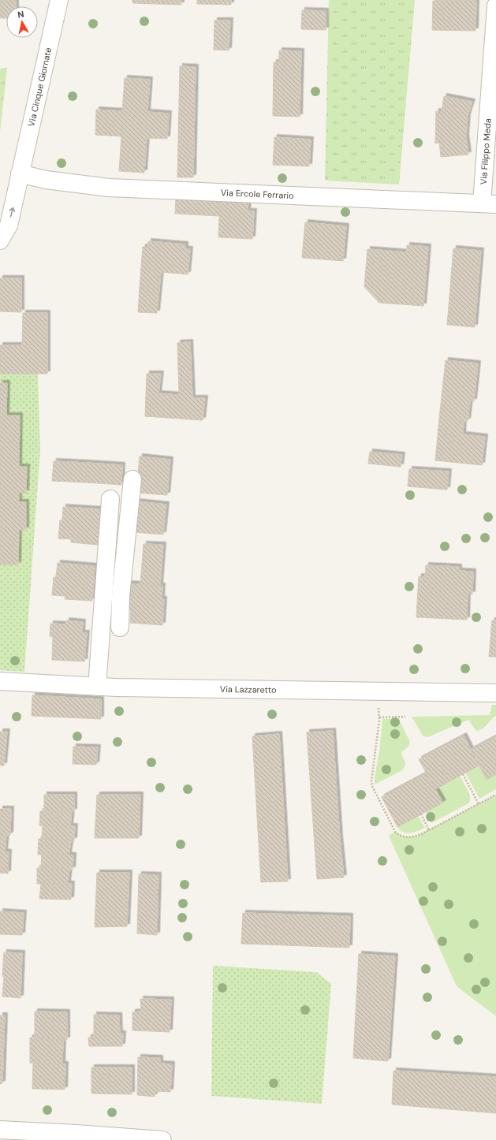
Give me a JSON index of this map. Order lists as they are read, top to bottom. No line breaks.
{"streets":{"street":["Via Cinque Giornate","Via Filippo Meda","Via Ercole Ferrario","Via Lazzaretto"]},"crossings":[["Via Cinque Giornate","Via Ercole Ferrario"],["Via Filippo Meda","Via Ercole Ferrario"]],"north":"top"}
